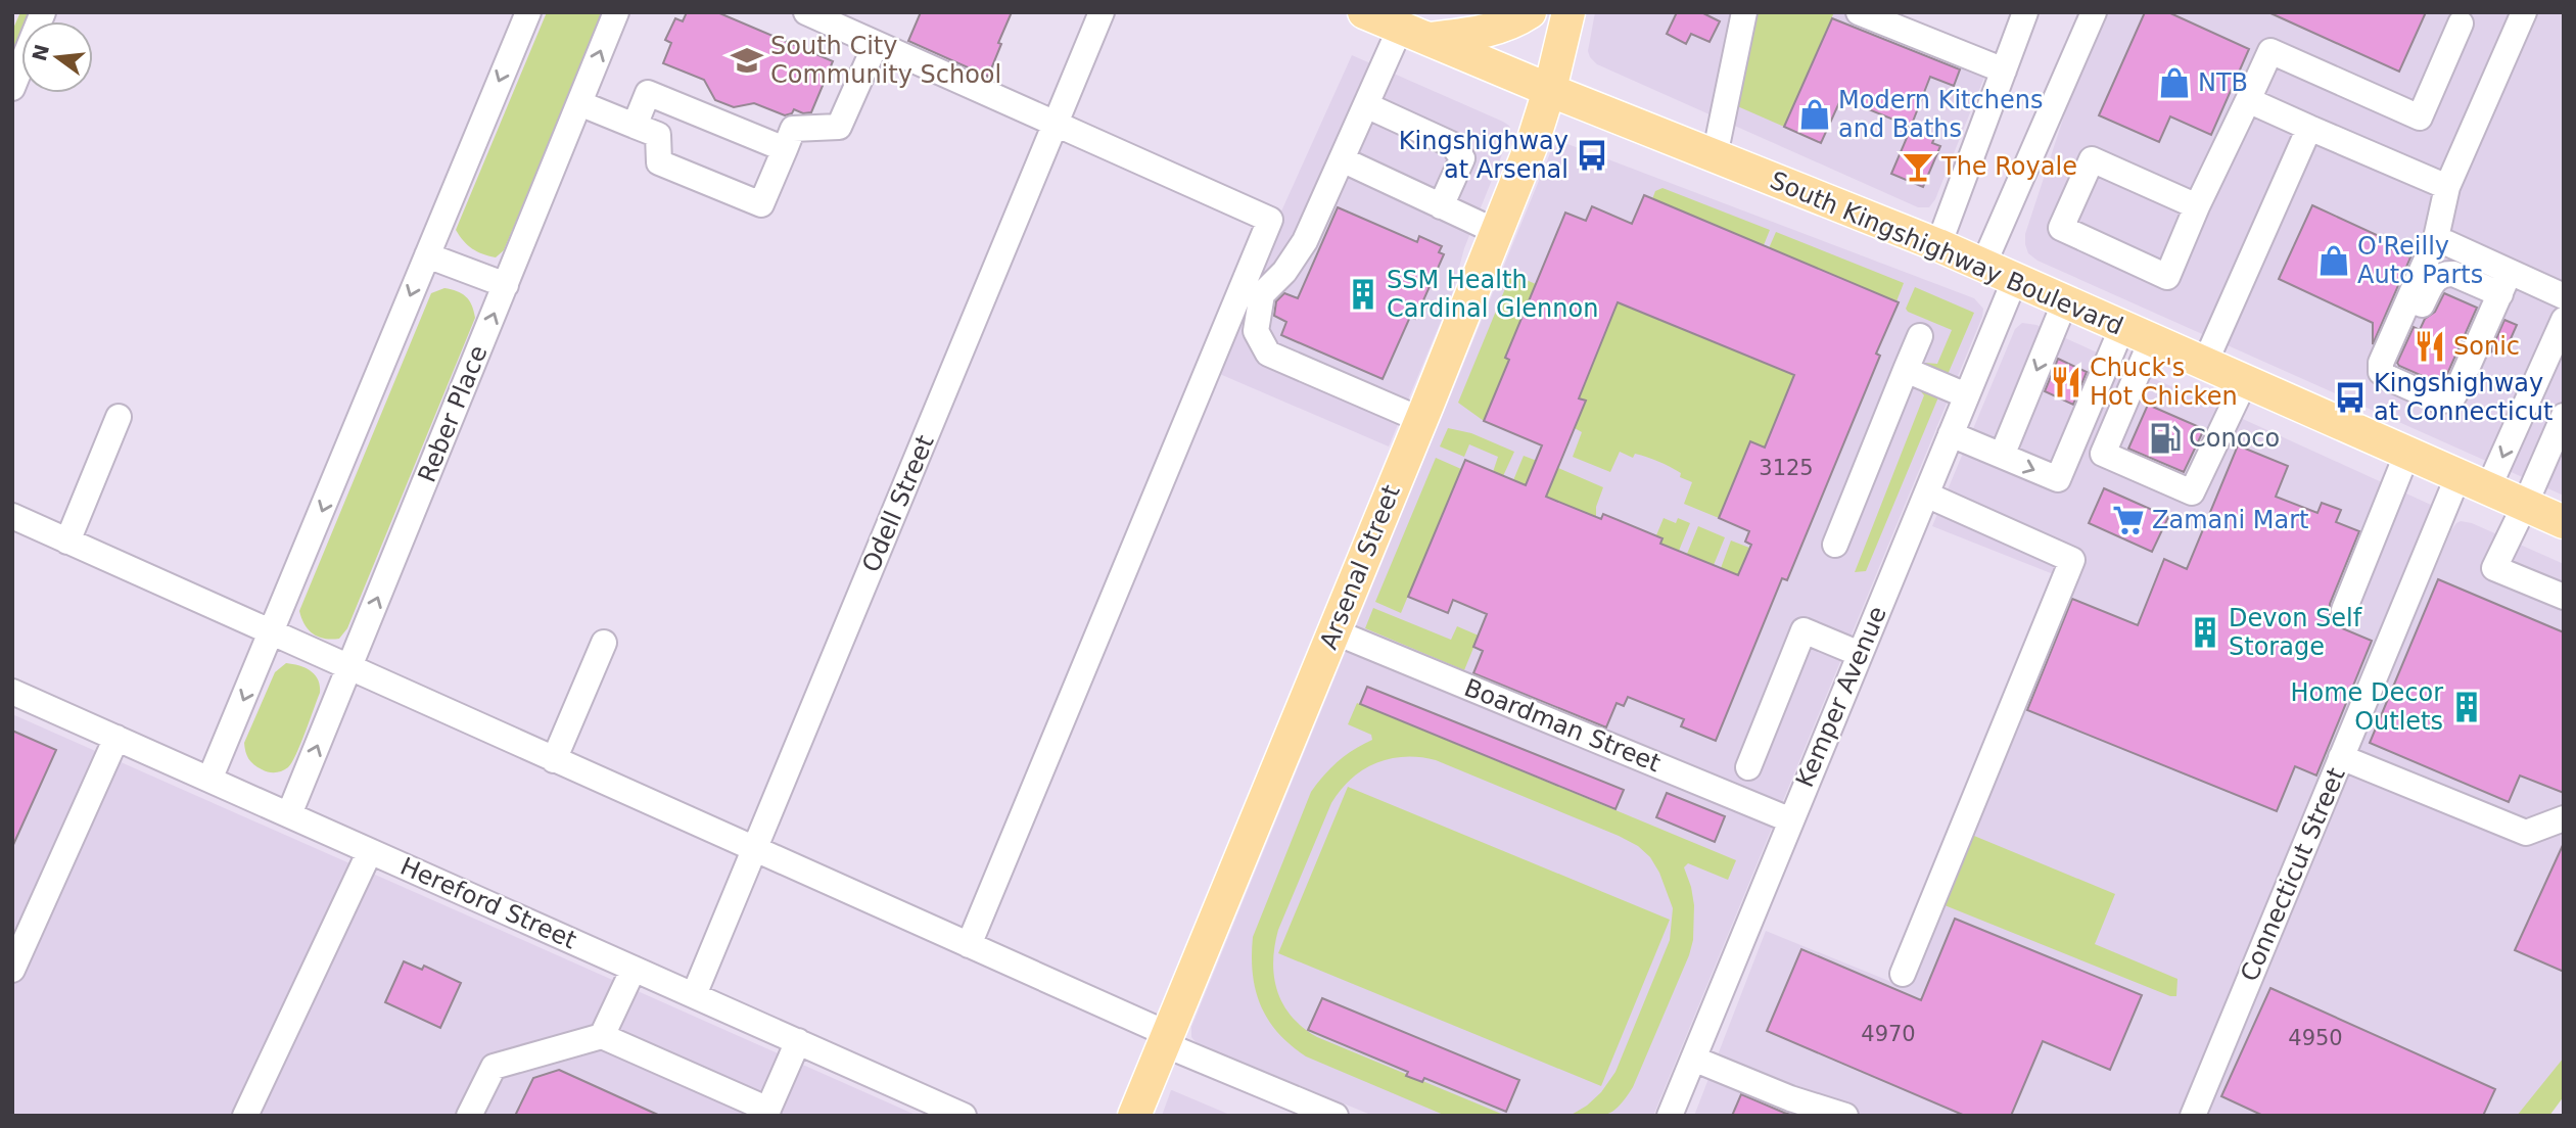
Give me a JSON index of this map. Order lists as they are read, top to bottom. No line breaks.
{"streets":{"main road":["South Kingshighway Boulevard","Arsenal Street"],"street":["Reber Place","Odell Street","Kemper Avenue","Boardman Street","Connecticut Street","Hereford Street"]},"crossings":[["South Kingshighway Boulevard","Arsenal Street"],["South Kingshighway Boulevard","Kemper Avenue"],["South Kingshighway Boulevard","Connecticut Street"],["Reber Place","Hereford Street"],["Odell Street","Hereford Street"],["Arsenal Street","Boardman Street"],["Kemper Avenue","Boardman Street"]],"places":{"school or university":["South City Community School"],"shop":["NTB","Modern Kitchens and Baths","O'Reilly Auto Parts"],"bus stop":["Kingshighway at Arsenal","Kingshighway at Connecticut"],"bar":["The Royale"],"building":["SSM Health Cardinal Glennon","Devon Self Storage","Home Decor Outlets"],"restaurant":["Sonic","Chuck's Hot Chicken"],"fuel station":["Conoco"],"supermarket":["Zamani Mart"]},"house_numbers":["3125","4970","4950"],"north":"left"}
